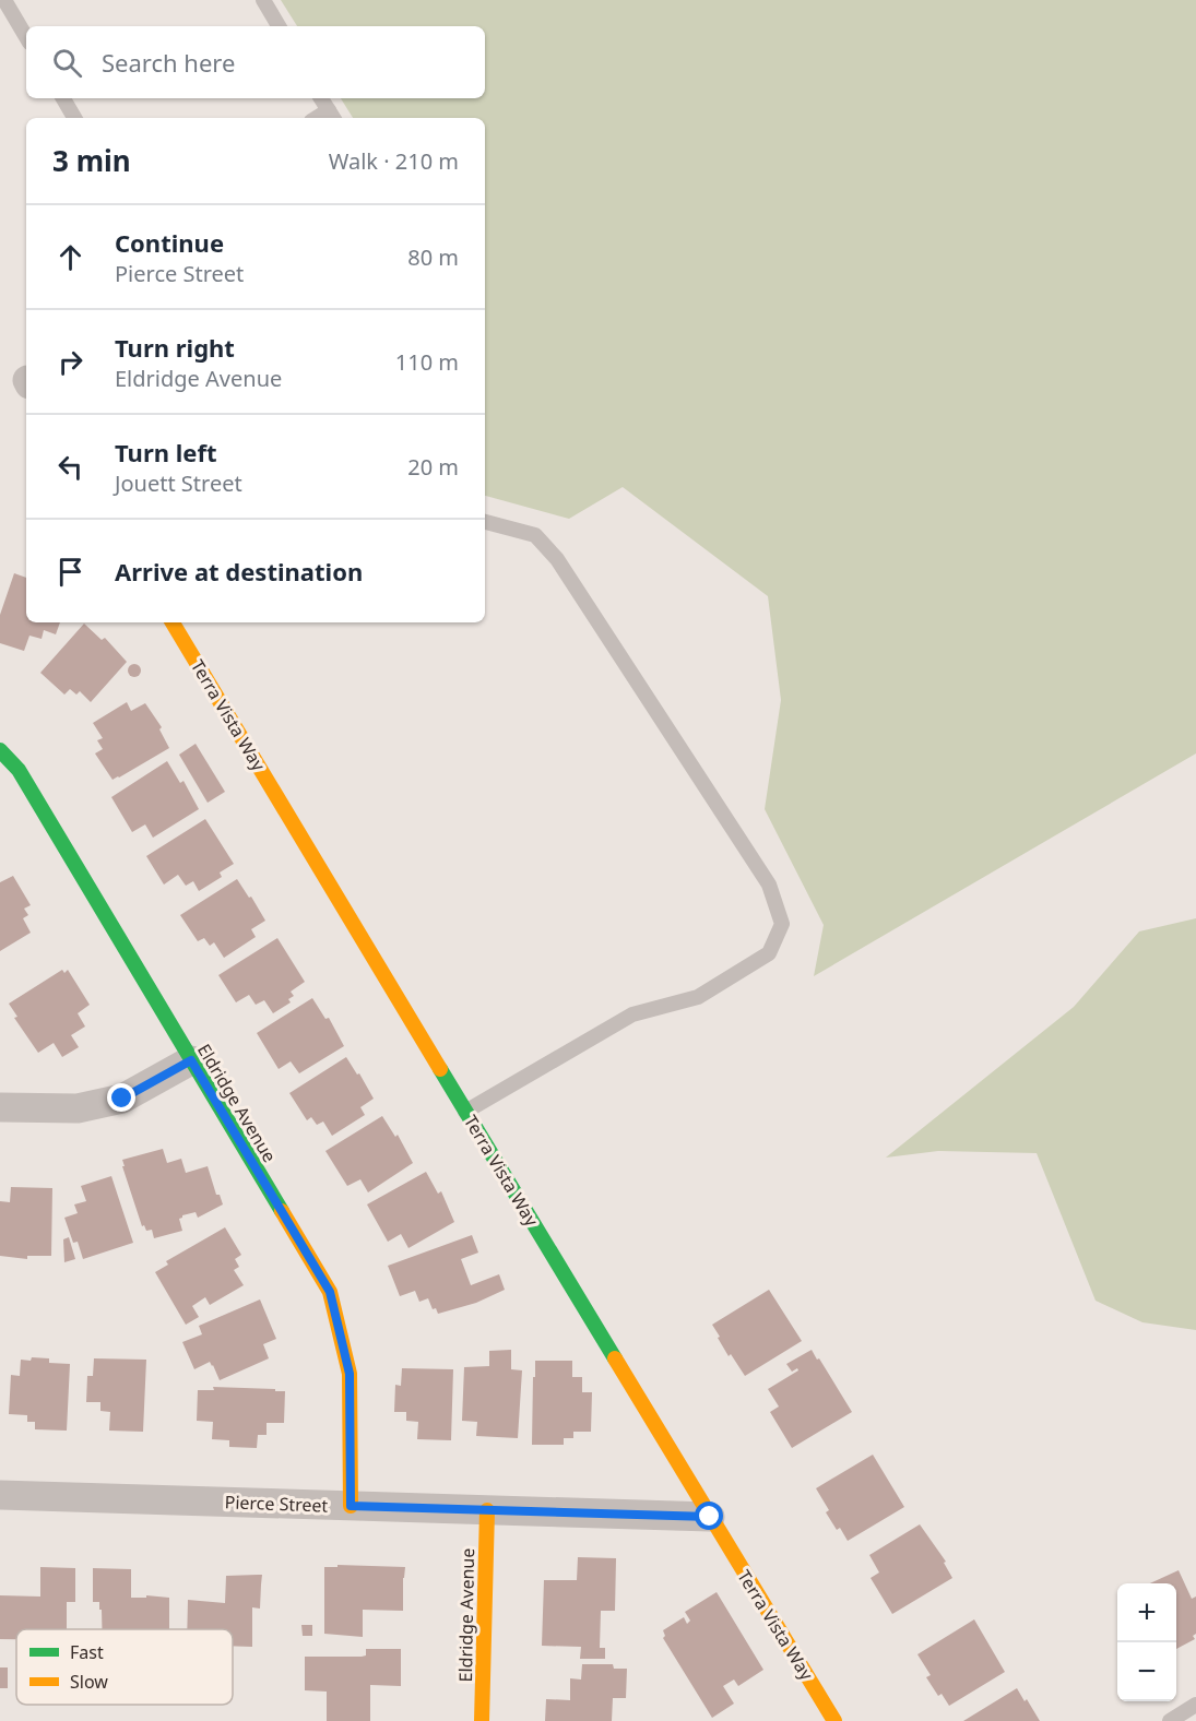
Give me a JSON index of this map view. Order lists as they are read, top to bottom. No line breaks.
{"streets":{"street":["Terra Vista Way","Eldridge Avenue","Pierce Street"]},"crossings":[["Terra Vista Way","Pierce Street"],["Eldridge Avenue","Pierce Street"]],"legend":["Fast","Slow"],"page":{"search":"Search here","heading":["3 min","Walk · 210 m"],"list":[["Continue","Pierce Street","80 m"],["Turn right","Eldridge Avenue","110 m"],["Turn left","Jouett Street","20 m"],"Arrive at destination"],"map_buttons":["+","−"]}}
